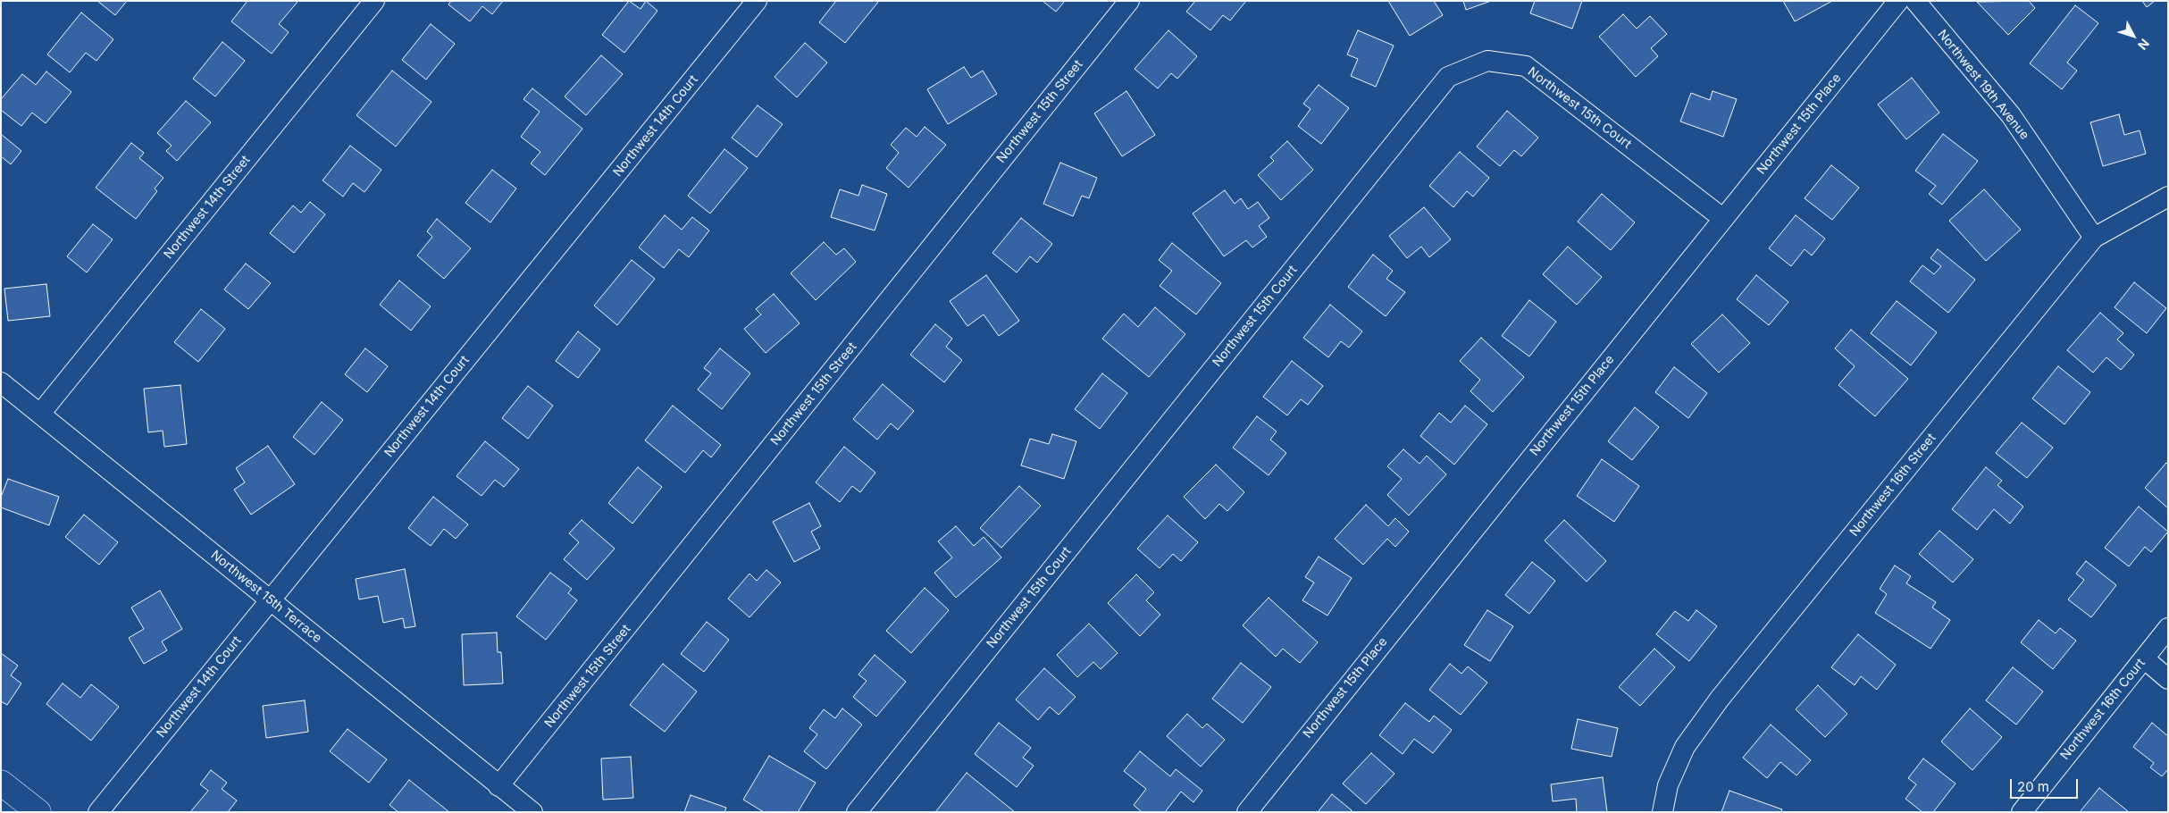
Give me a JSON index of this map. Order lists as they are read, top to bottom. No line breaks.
{"streets":{"street":["Northwest 19th Avenue","Northwest 15th Court","Northwest 15th Street","Northwest 15th Place","Northwest 14th Court","Northwest 14th Street","Northwest 16th Street","Northwest 15th Terrace","Northwest 16th Court"]},"crossings":[["Northwest 19th Avenue","Northwest 16th Street"],["Northwest 15th Court","Northwest 15th Place"],["Northwest 15th Street","Northwest 15th Terrace"],["Northwest 14th Court","Northwest 15th Terrace"],["Northwest 14th Street","Northwest 15th Terrace"]],"scale_bar":"20 m","north":"bottom right"}
